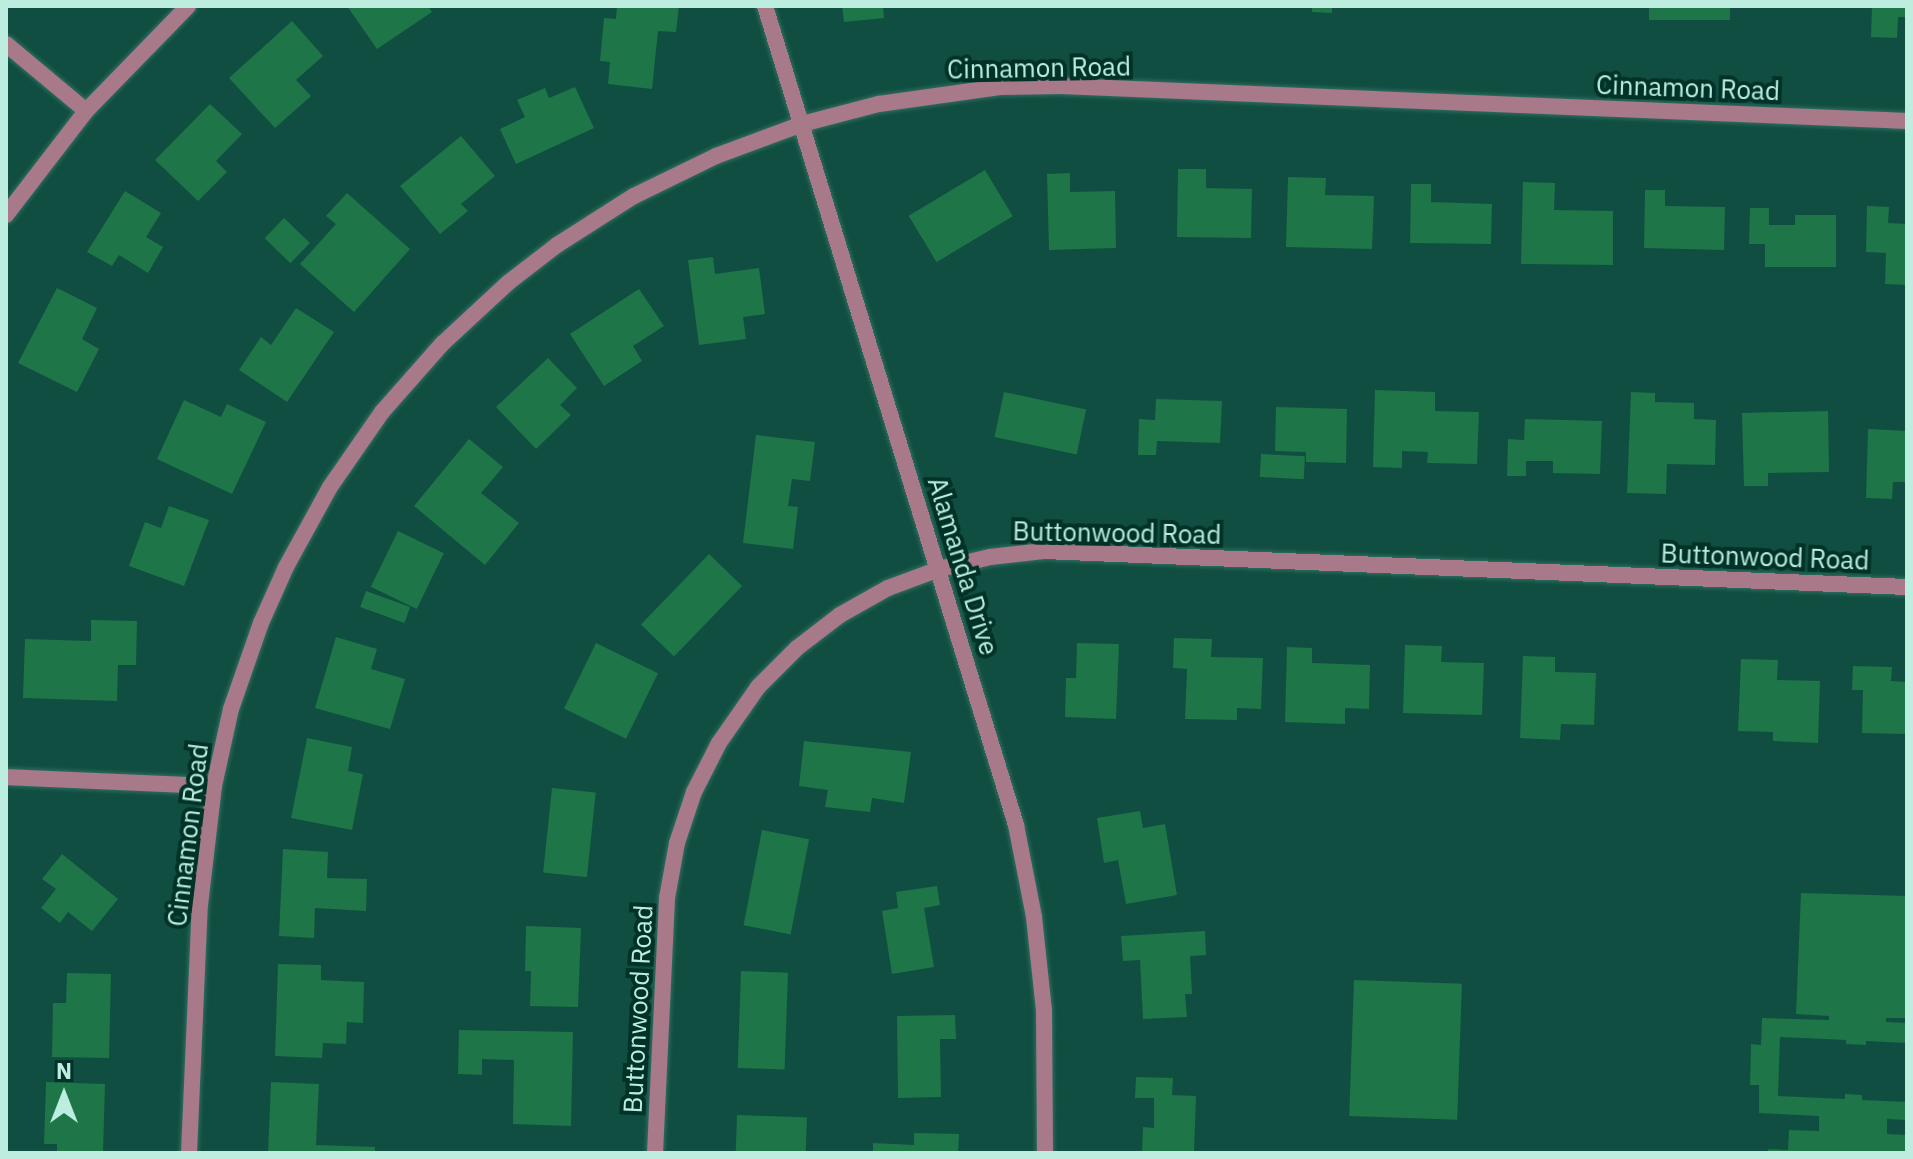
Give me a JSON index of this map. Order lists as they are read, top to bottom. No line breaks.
{"streets":{"street":["Cinnamon Road","Buttonwood Road","Alamanda Drive"]},"crossings":[["Cinnamon Road","Alamanda Drive"],["Buttonwood Road","Alamanda Drive"]],"north":"top"}
